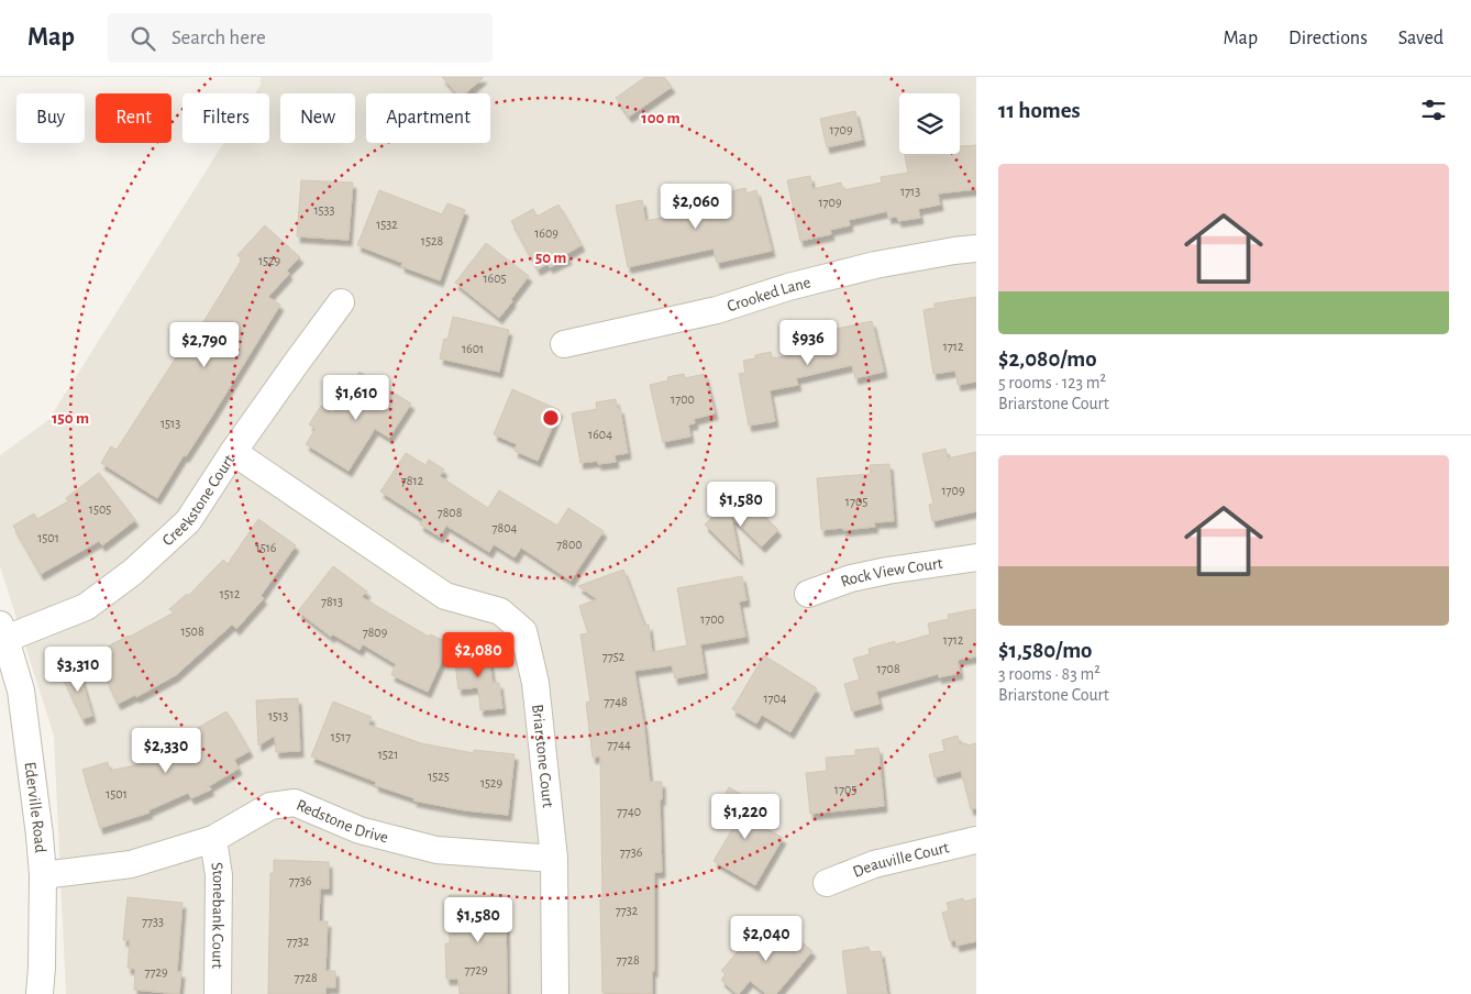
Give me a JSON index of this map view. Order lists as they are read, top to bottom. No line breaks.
{"streets":{"street":["Crooked Lane","Creekstone Court","Rock View Court","Briarstone Court","Ederville Road","Redstone Drive","Deauville Court","Stonebank Court"]},"crossings":[["Creekstone Court","Briarstone Court"],["Creekstone Court","Ederville Road"],["Briarstone Court","Redstone Drive"],["Ederville Road","Redstone Drive"],["Redstone Drive","Stonebank Court"]],"house_numbers":["1709","1713","1709","1533","1532","1609","1528","1529","1605","1712","1601","1700","1513","1604","7812","1709","1705","1505","7808","7804","1501","7800","1516","1512","7813","1700","1508","7809","1712","7752","1708","1704","7748","1513","1517","7744","1521","1525","1529","1705","1501","7740","7736","7736","7732","7733","7732","7728","7729","7729","7728"],"page":{"header":"Map","search":"Search here","nav":["Map","Directions","Saved"],"heading":"11 homes","chip":["Buy","Rent","Filters","New","Apartment"],"list":[{"name":"$2,080/mo","note":"5 rooms · 123 m² · Briarstone Court"},{"name":"$1,580/mo","note":"3 rooms · 83 m² · Briarstone Court"}],"price":["$2,060","$936","$2,790","$1,610","$1,580","$2,080","$3,310","$2,330","$1,220","$1,580","$2,040"]},"rings":["100 m","50 m","150 m"]}
